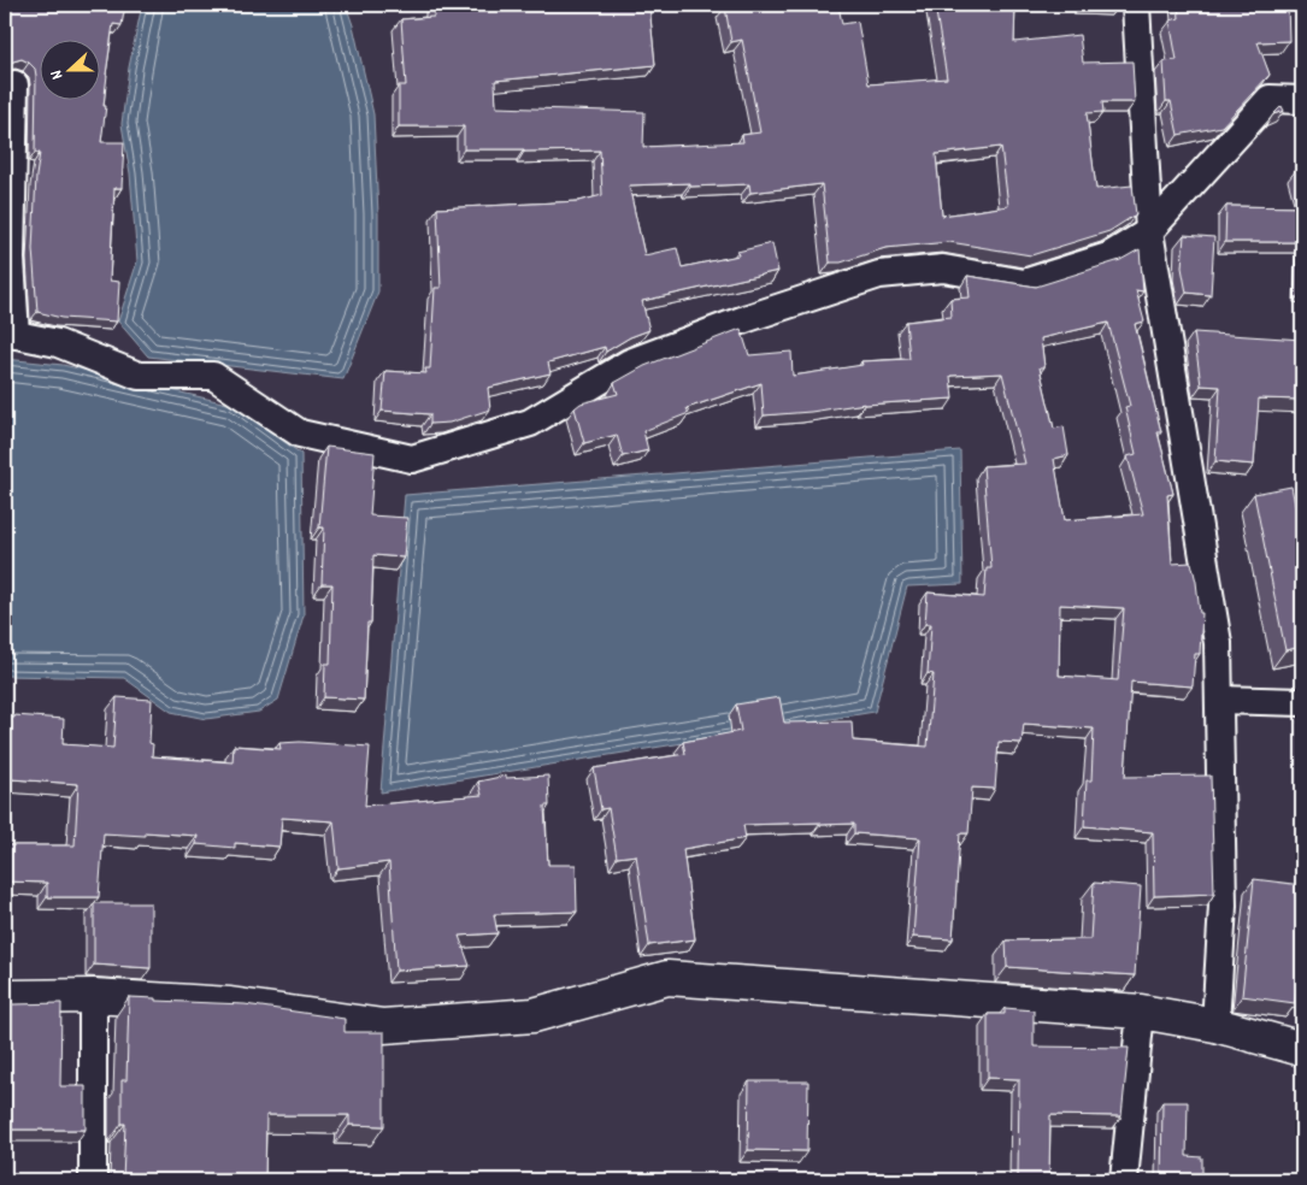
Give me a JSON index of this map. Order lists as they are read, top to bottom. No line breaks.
{"north":"left"}
